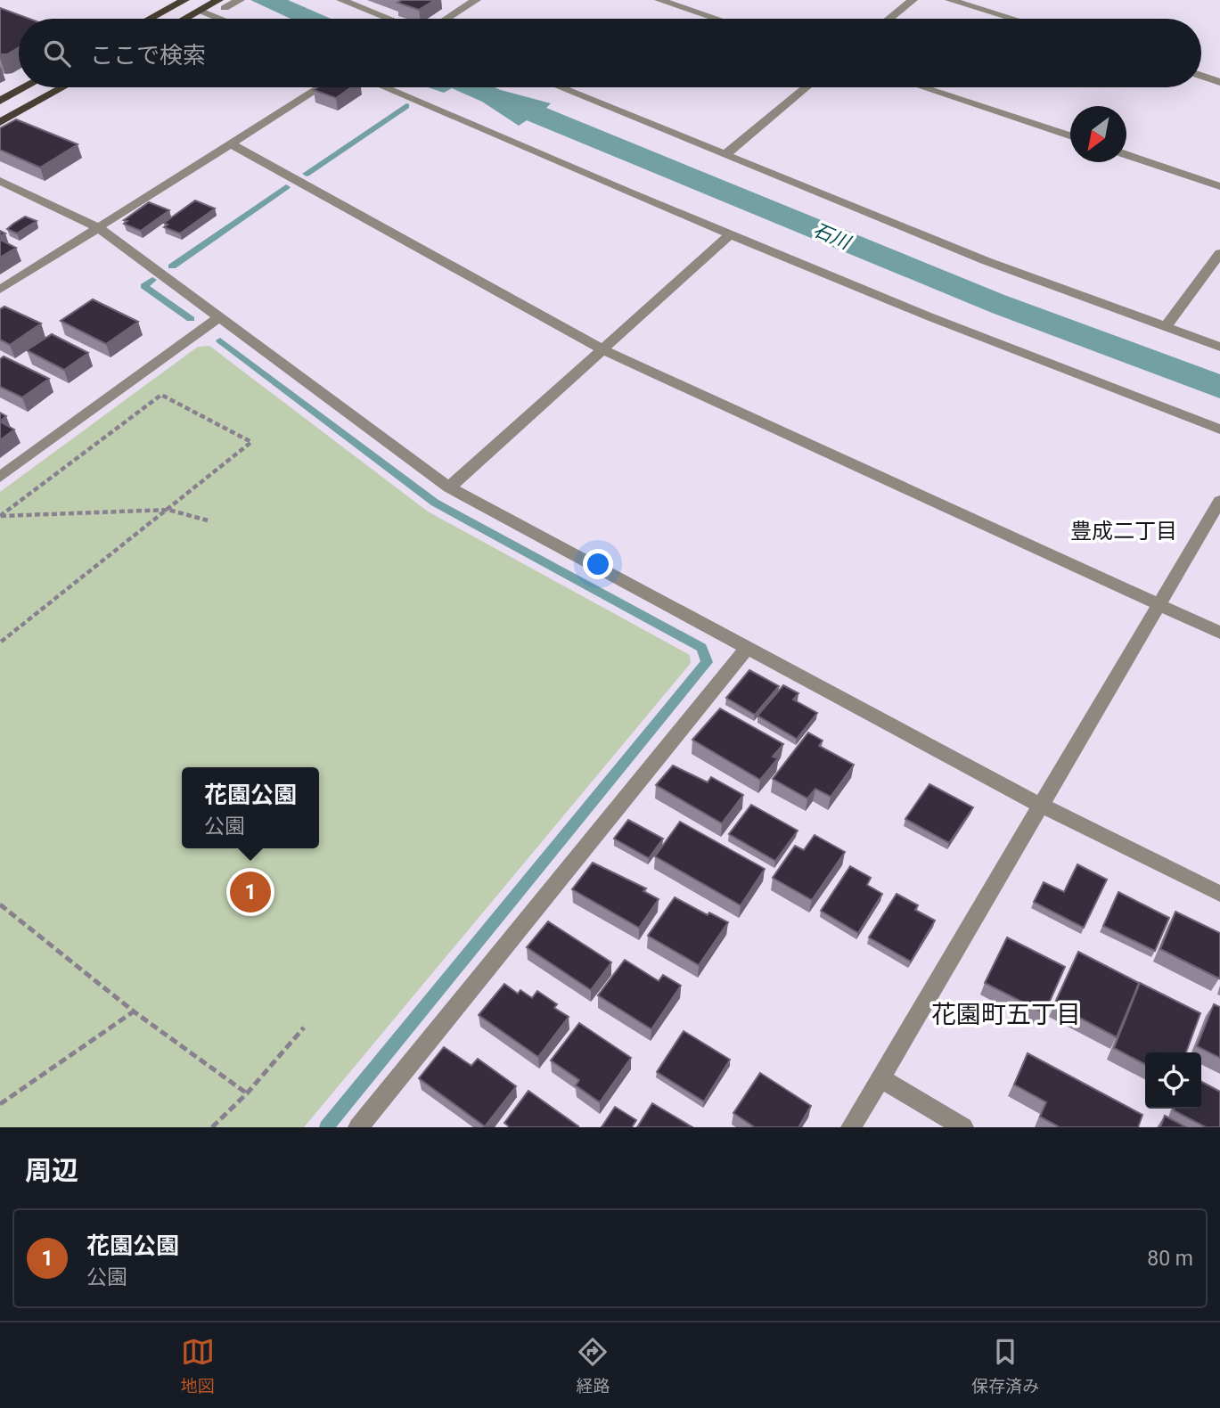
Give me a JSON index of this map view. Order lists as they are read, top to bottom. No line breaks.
{"districts":["豊成二丁目","花園町五丁目"],"water":["石川"],"north":"bottom left","page":{"search":"ここで検索","popup":["花園公園","公園"],"pins":"1","heading":"周辺","list":[{"mark":"1","name":"花園公園","note":"公園","value":"80 m"}],"nav":["地図","経路","保存済み"]}}
